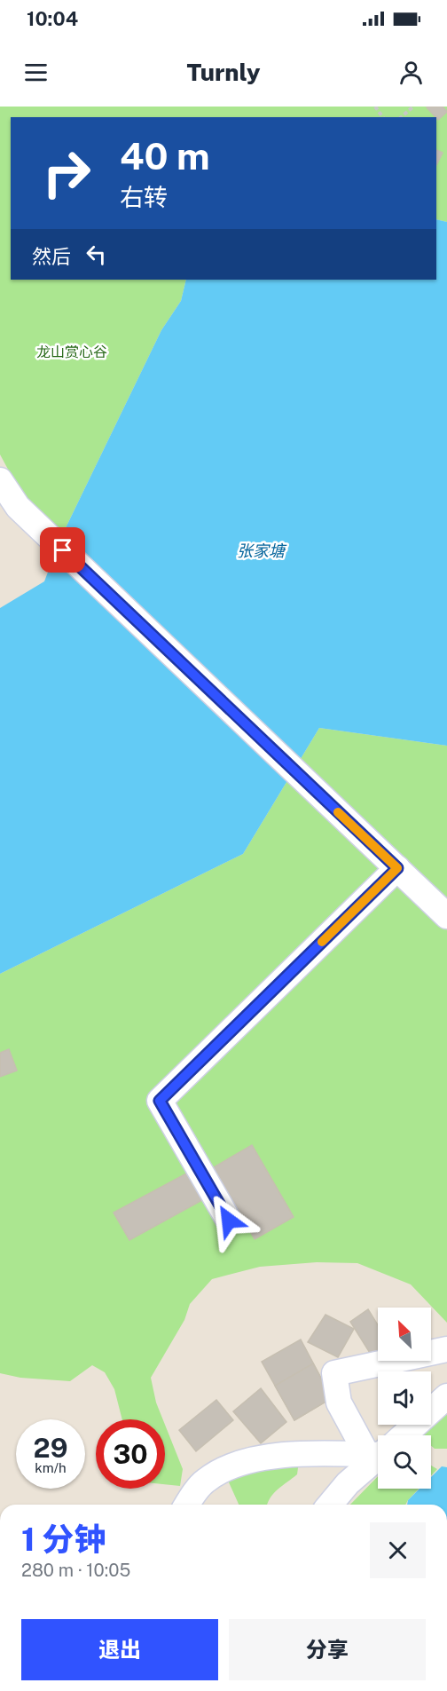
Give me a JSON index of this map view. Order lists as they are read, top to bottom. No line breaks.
{"water":["张家塘"],"parks":["龙山赏心谷"],"north":"top left","page":{"status":"10:04","header":"Turnly","turn":["40 m","右转"],"then":"然后","speed":"29 km/h","limit":"30","heading":["1 分钟","280 m · 10:05"],"buttons":["退出","分享"]}}
